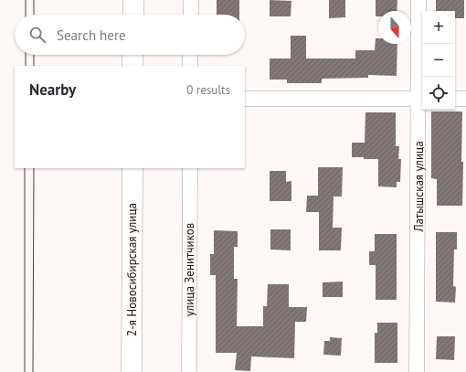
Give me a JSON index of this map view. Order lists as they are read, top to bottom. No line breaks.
{"streets":{"main road":["2-я Новосибирская улица"],"street":["Латышская улица","улица Зенитчиков"]},"north":"bottom","page":{"map_buttons":["+","−"],"search":"Search here","heading":["Nearby","0 results"]}}
